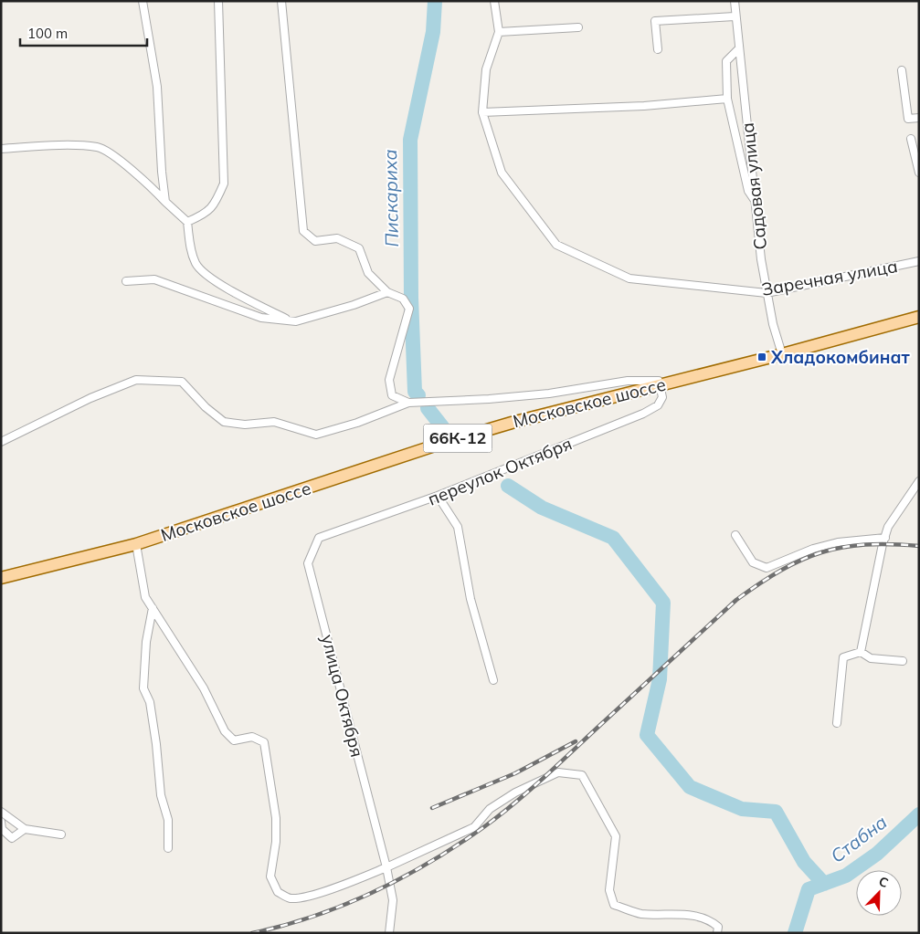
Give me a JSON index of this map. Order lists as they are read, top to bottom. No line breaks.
{"streets":{"main road":["Московское шоссе","66К-12"],"street":["Садовая улица","Заречная улица","переулок Октября","улица Октября"]},"crossings":[["Садовая улица","Заречная улица"],["Садовая улица","Московское шоссе"],["Московское шоссе","переулок Октября"],["переулок Октября","улица Октября"]],"water":["Пискариха","Стабна"],"places":{"transit":["Хладокомбинат"]},"scale_bar":"100 m","north":"top right"}
